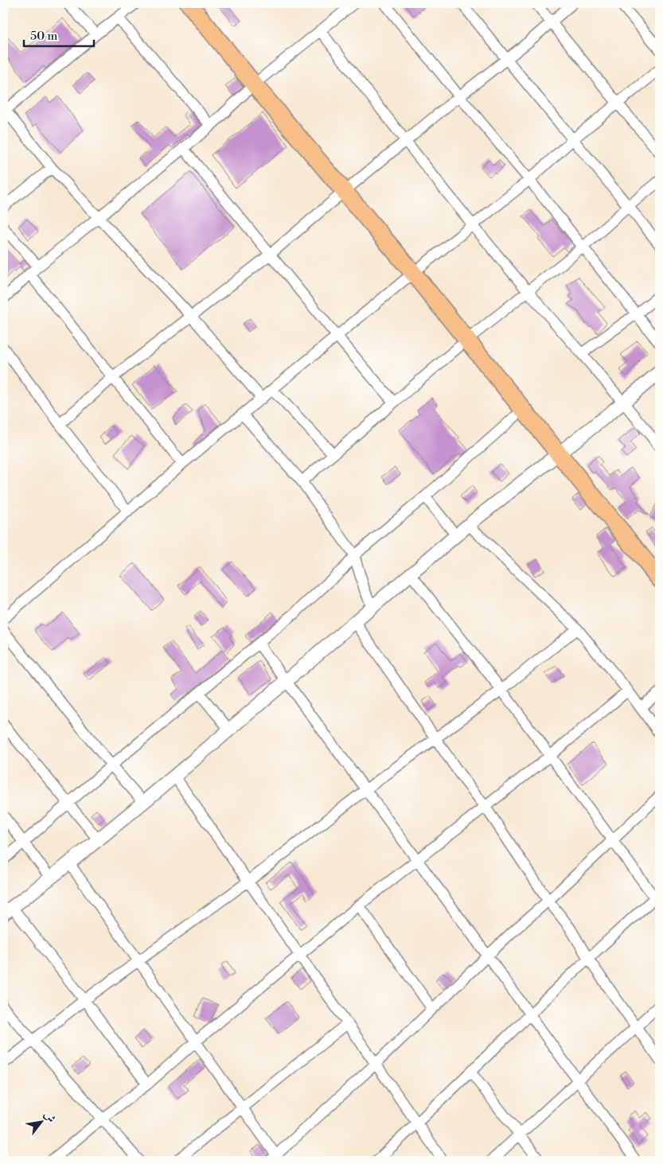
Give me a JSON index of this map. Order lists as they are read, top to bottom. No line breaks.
{"scale_bar":"50 m","north":"top right"}
